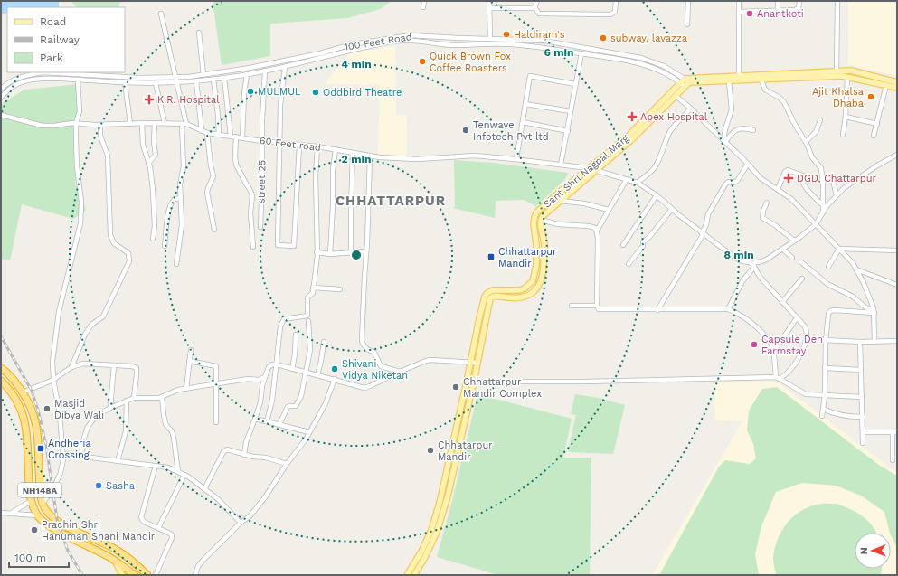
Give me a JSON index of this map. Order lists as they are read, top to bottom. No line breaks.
{"streets":{"highway":["NH148A"],"main road":["Sant Shri Nagpal Marg"],"street":["100 Feet Road","60 Feet road","street 25"]},"crossings":[["100 Feet Road","Sant Shri Nagpal Marg"],["100 Feet Road","street 25"],["60 Feet road","Sant Shri Nagpal Marg"],["60 Feet road","street 25"]],"districts":["CHHATTARPUR"],"places":{"other":["Anantkoti","Haldiram's","subway, lavazza","Quick Brown Fox Coffee Roasters","MULMUL","Oddbird Theatre","Ajit Khalsa Dhaba","Tenwave Infotech Pvt ltd","Capsule Den Farmstay","Shivani Vidya Niketan","Chhattarpur Mandir Complex","Masjid Dibya Wali","Chhatarpur Mandir","Sasha","Prachin Shri Hanuman Shani Mandir"],"health":["K.R. Hospital","Apex Hospital","DGD, Chattarpur"],"transit":["Chhattarpur Mandir","Andheria Crossing"]},"legend":["Road","Railway","Park"],"scale_bar":"100 m","north":"left","rings":["6 min","4 min","2 min","8 min"]}
